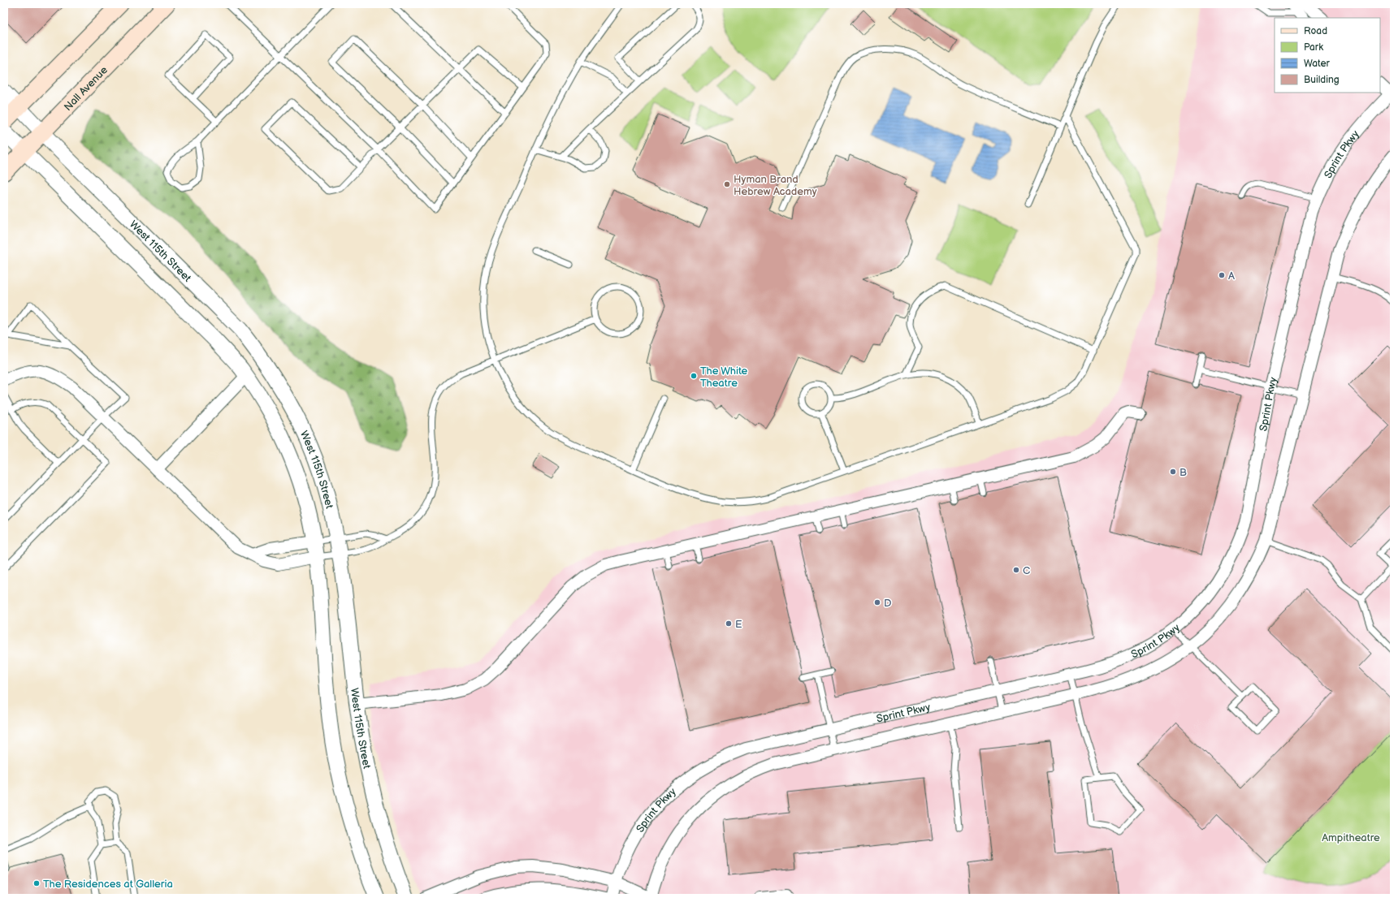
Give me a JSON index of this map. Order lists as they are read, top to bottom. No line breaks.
{"streets":{"main road":["Nall Avenue"],"street":["Sprint Pkwy","West 115th Street"]},"crossings":[["Nall Avenue","West 115th Street"]],"parks":["Ampitheatre"],"places":["Hyman Brand Hebrew Academy","A","The White Theatre","B","C","D","E","The Residences at Galleria"],"legend":["Road","Park","Water","Building"]}
